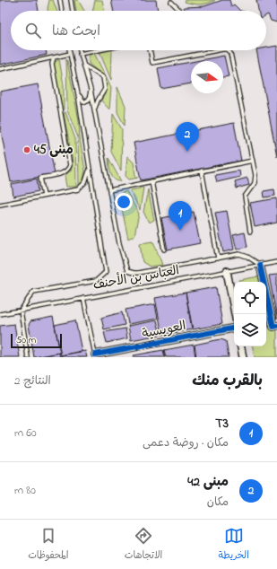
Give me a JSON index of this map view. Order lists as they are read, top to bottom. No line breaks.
{"streets":{"street":["العويسية"],"lane":["العباس بن الأحنف"]},"places":["مبنى 45"],"scale_bar":"50 m","north":"right","page":{"search":"ابحث هنا","pins":["2","1"],"scale":"50 m","heading":["بالقرب منك","النتائج: 2"],"list":[{"mark":"1","name":"T3","note":"مكان · روضة دعمى","value":"60 m"},{"mark":"2","name":"مبنى 42","note":"مكان","value":"80 m"}],"nav":["الخريطة","الاتجاهات","المحفوظات"]}}
